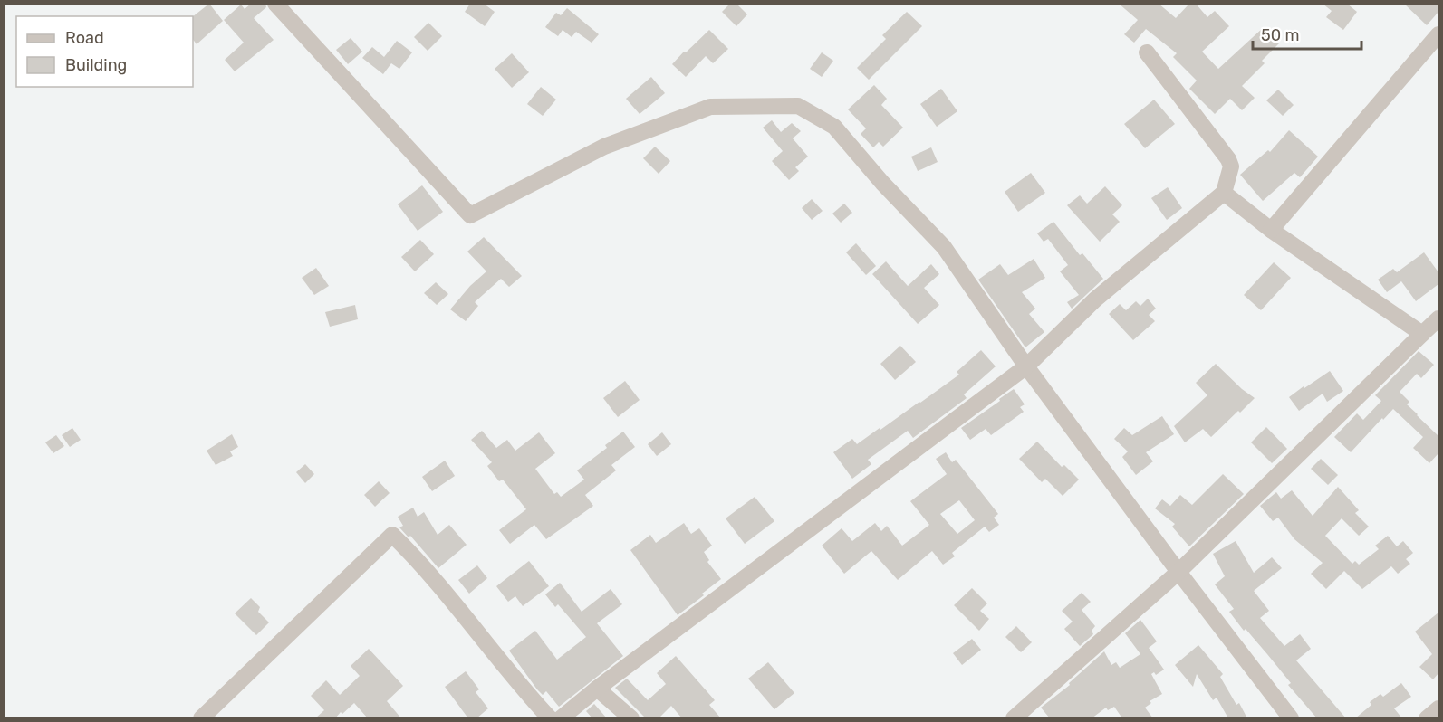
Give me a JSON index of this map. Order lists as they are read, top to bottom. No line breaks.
{"legend":["Road","Building"],"scale_bar":"50 m"}
